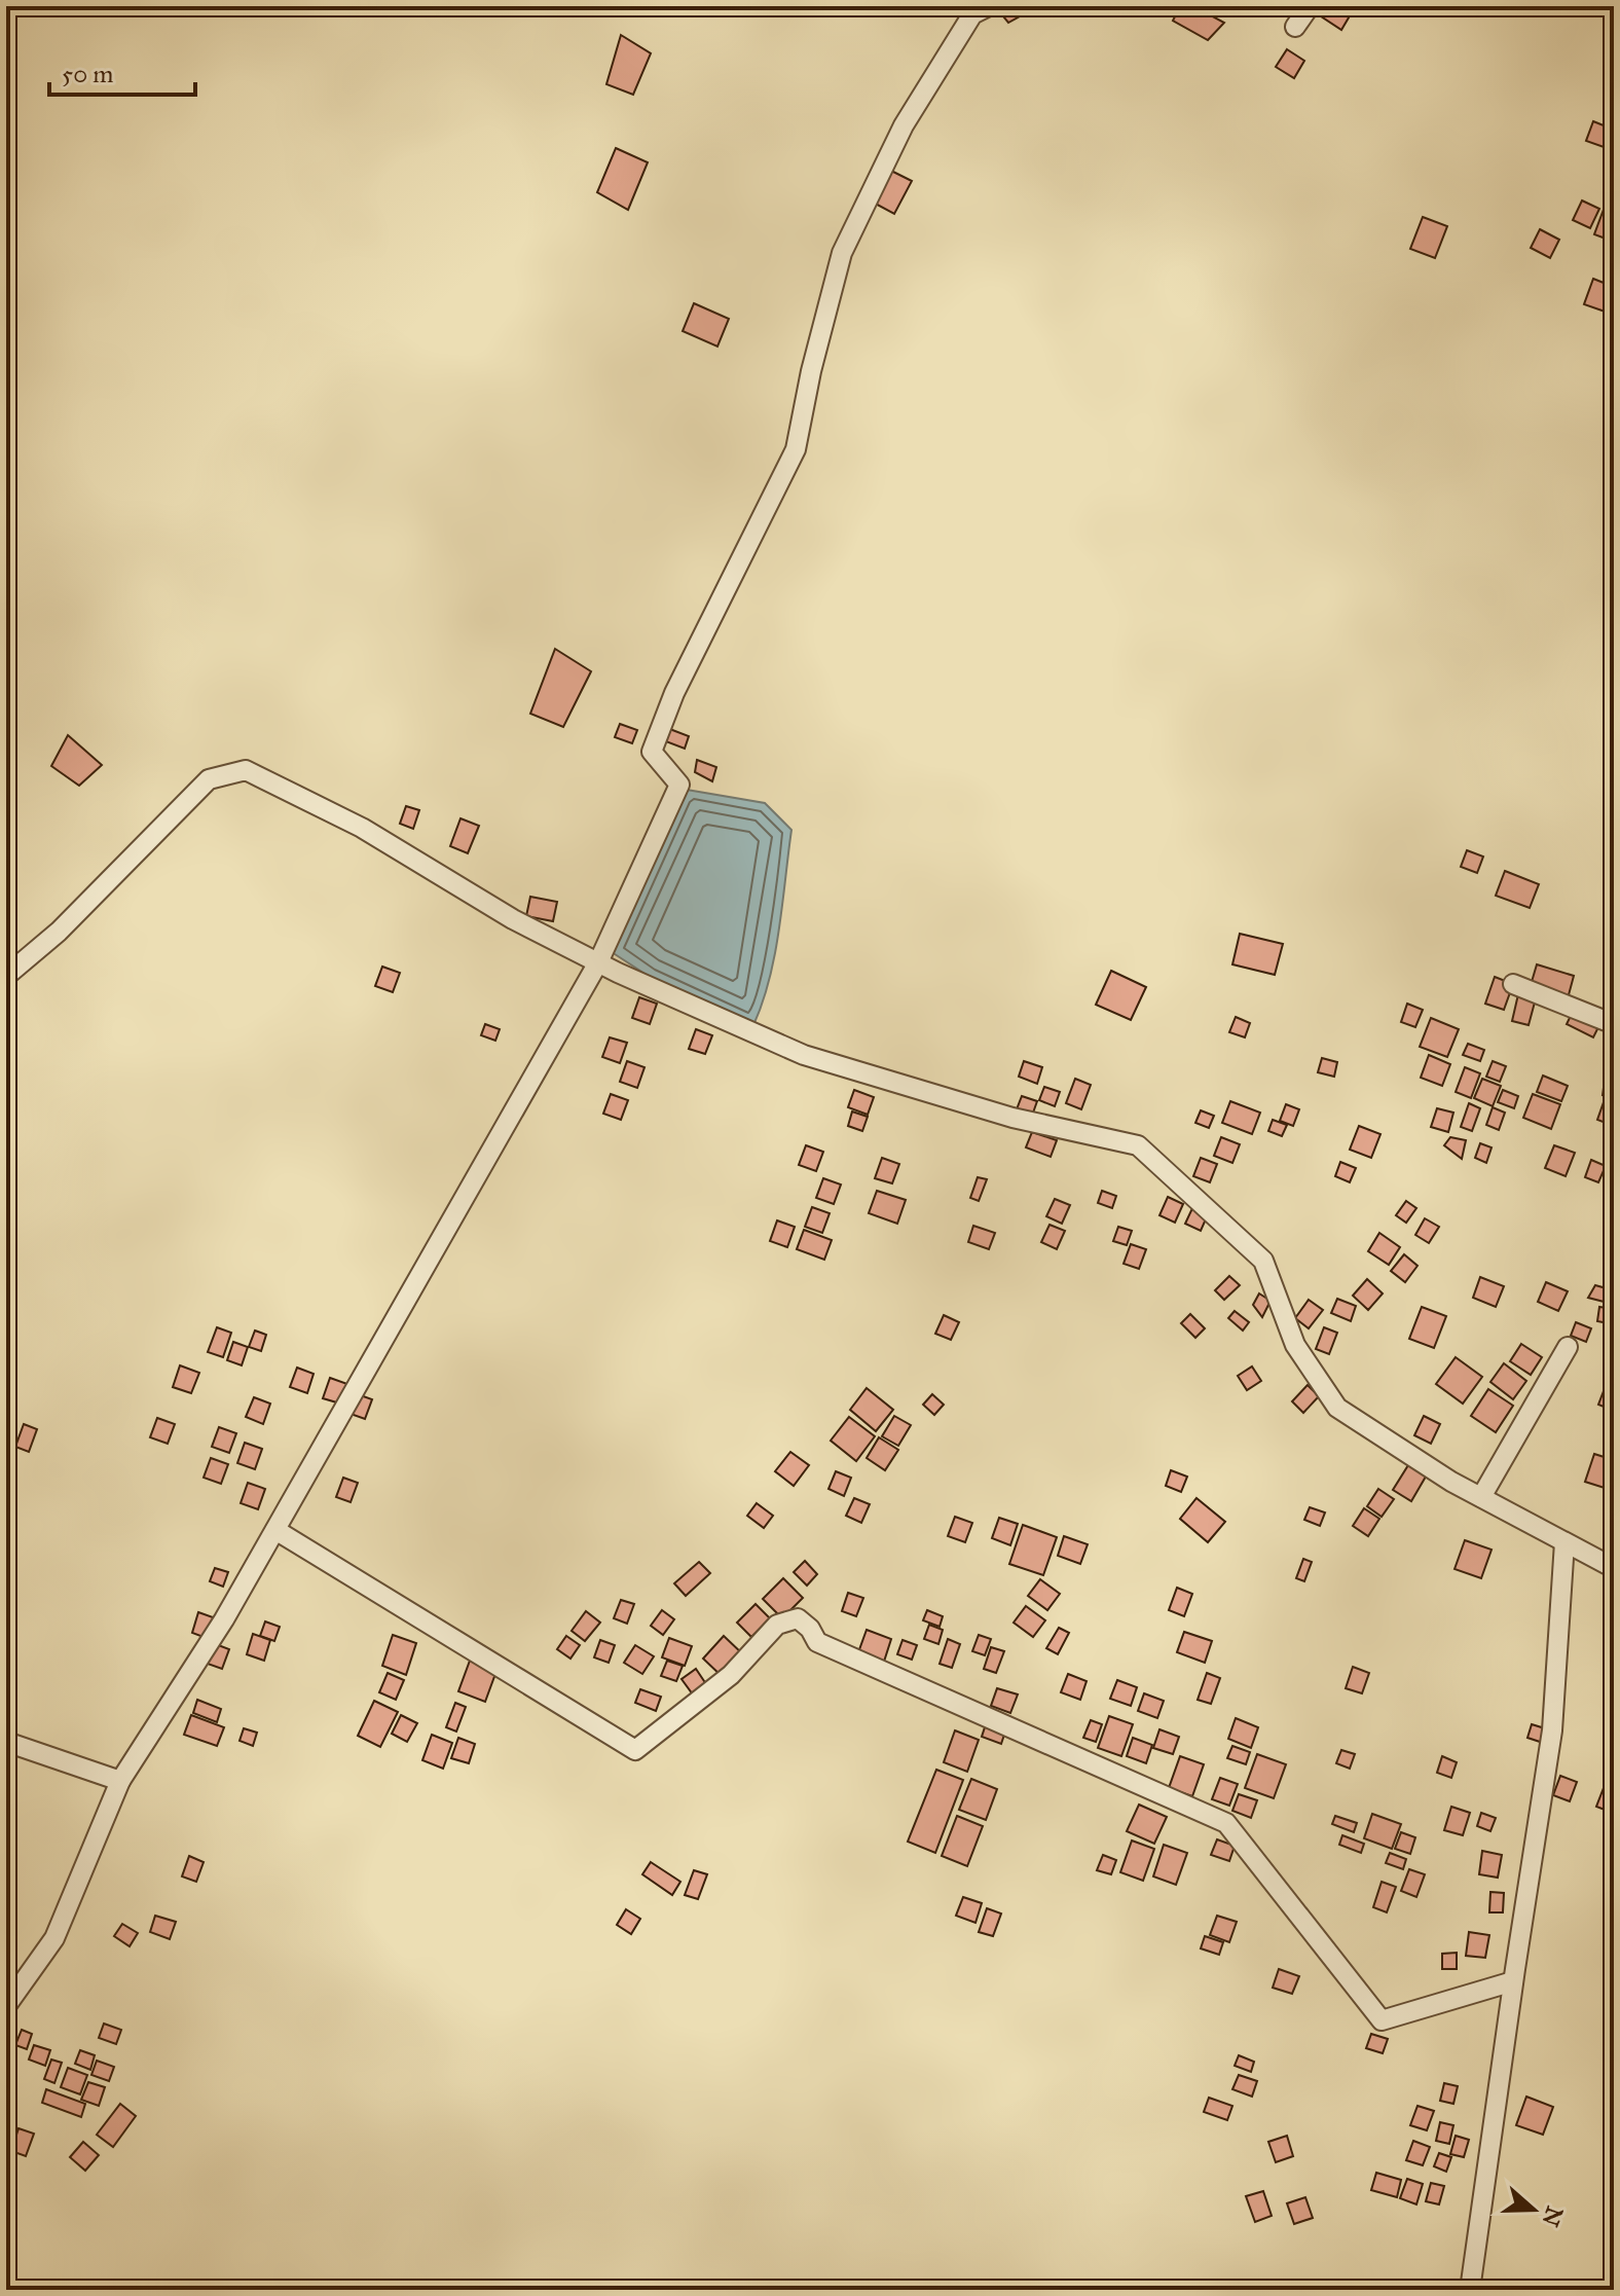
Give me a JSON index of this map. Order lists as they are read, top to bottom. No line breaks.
{"scale_bar":"50 m","north":"right"}
